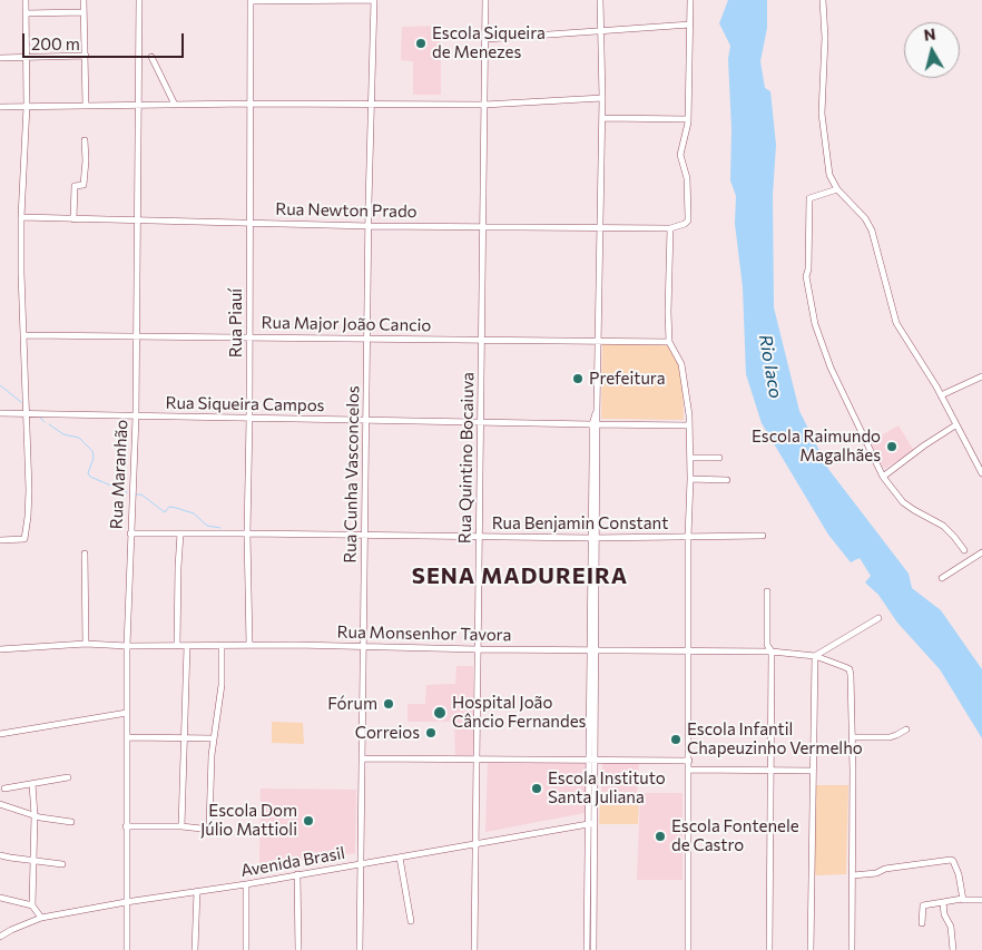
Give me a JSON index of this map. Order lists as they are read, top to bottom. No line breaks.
{"streets":{"street":["Rua Newton Prado","Rua Piauí","Rua Major João Cancio","Rua Siqueira Campos","Rua Quintino Bocaiuva","Rua Maranhão","Rua Cunha Vasconcelos","Rua Benjamin Constant","Rua Monsenhor Tavora","Avenida Brasil"]},"crossings":[["Rua Newton Prado","Rua Piauí"],["Rua Newton Prado","Rua Quintino Bocaiuva"],["Rua Newton Prado","Rua Maranhão"],["Rua Newton Prado","Rua Cunha Vasconcelos"],["Rua Piauí","Rua Major João Cancio"],["Rua Piauí","Rua Siqueira Campos"],["Rua Piauí","Rua Benjamin Constant"],["Rua Piauí","Rua Monsenhor Tavora"],["Rua Major João Cancio","Rua Quintino Bocaiuva"],["Rua Major João Cancio","Rua Maranhão"],["Rua Major João Cancio","Rua Cunha Vasconcelos"],["Rua Siqueira Campos","Rua Quintino Bocaiuva"],["Rua Siqueira Campos","Rua Maranhão"],["Rua Siqueira Campos","Rua Cunha Vasconcelos"],["Rua Quintino Bocaiuva","Rua Benjamin Constant"],["Rua Quintino Bocaiuva","Rua Monsenhor Tavora"],["Rua Quintino Bocaiuva","Avenida Brasil"],["Rua Maranhão","Rua Benjamin Constant"],["Rua Maranhão","Rua Monsenhor Tavora"],["Rua Maranhão","Avenida Brasil"],["Rua Cunha Vasconcelos","Rua Benjamin Constant"],["Rua Cunha Vasconcelos","Rua Monsenhor Tavora"],["Rua Cunha Vasconcelos","Avenida Brasil"]],"districts":["SENA MADUREIRA"],"water":["Rio Iaco"],"places":["Escola Siqueira de Menezes","Prefeitura","Escola Raimundo Magalhães","Fórum","Hospital João Câncio Fernandes","Correios","Escola Infantil Chapeuzinho Vermelho","Escola Instituto Santa Juliana","Escola Dom Júlio Mattioli","Escola Fontenele de Castro"],"scale_bar":"200 m","north":"top"}
